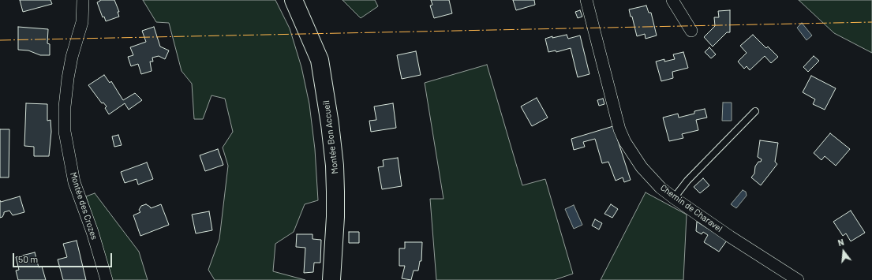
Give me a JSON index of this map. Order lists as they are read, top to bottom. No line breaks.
{"streets":{"main road":["Montée Bon Accueil"],"street":["Montée des Crozes","Chemin de Charavel"]},"scale_bar":"50 m","north":"top"}
